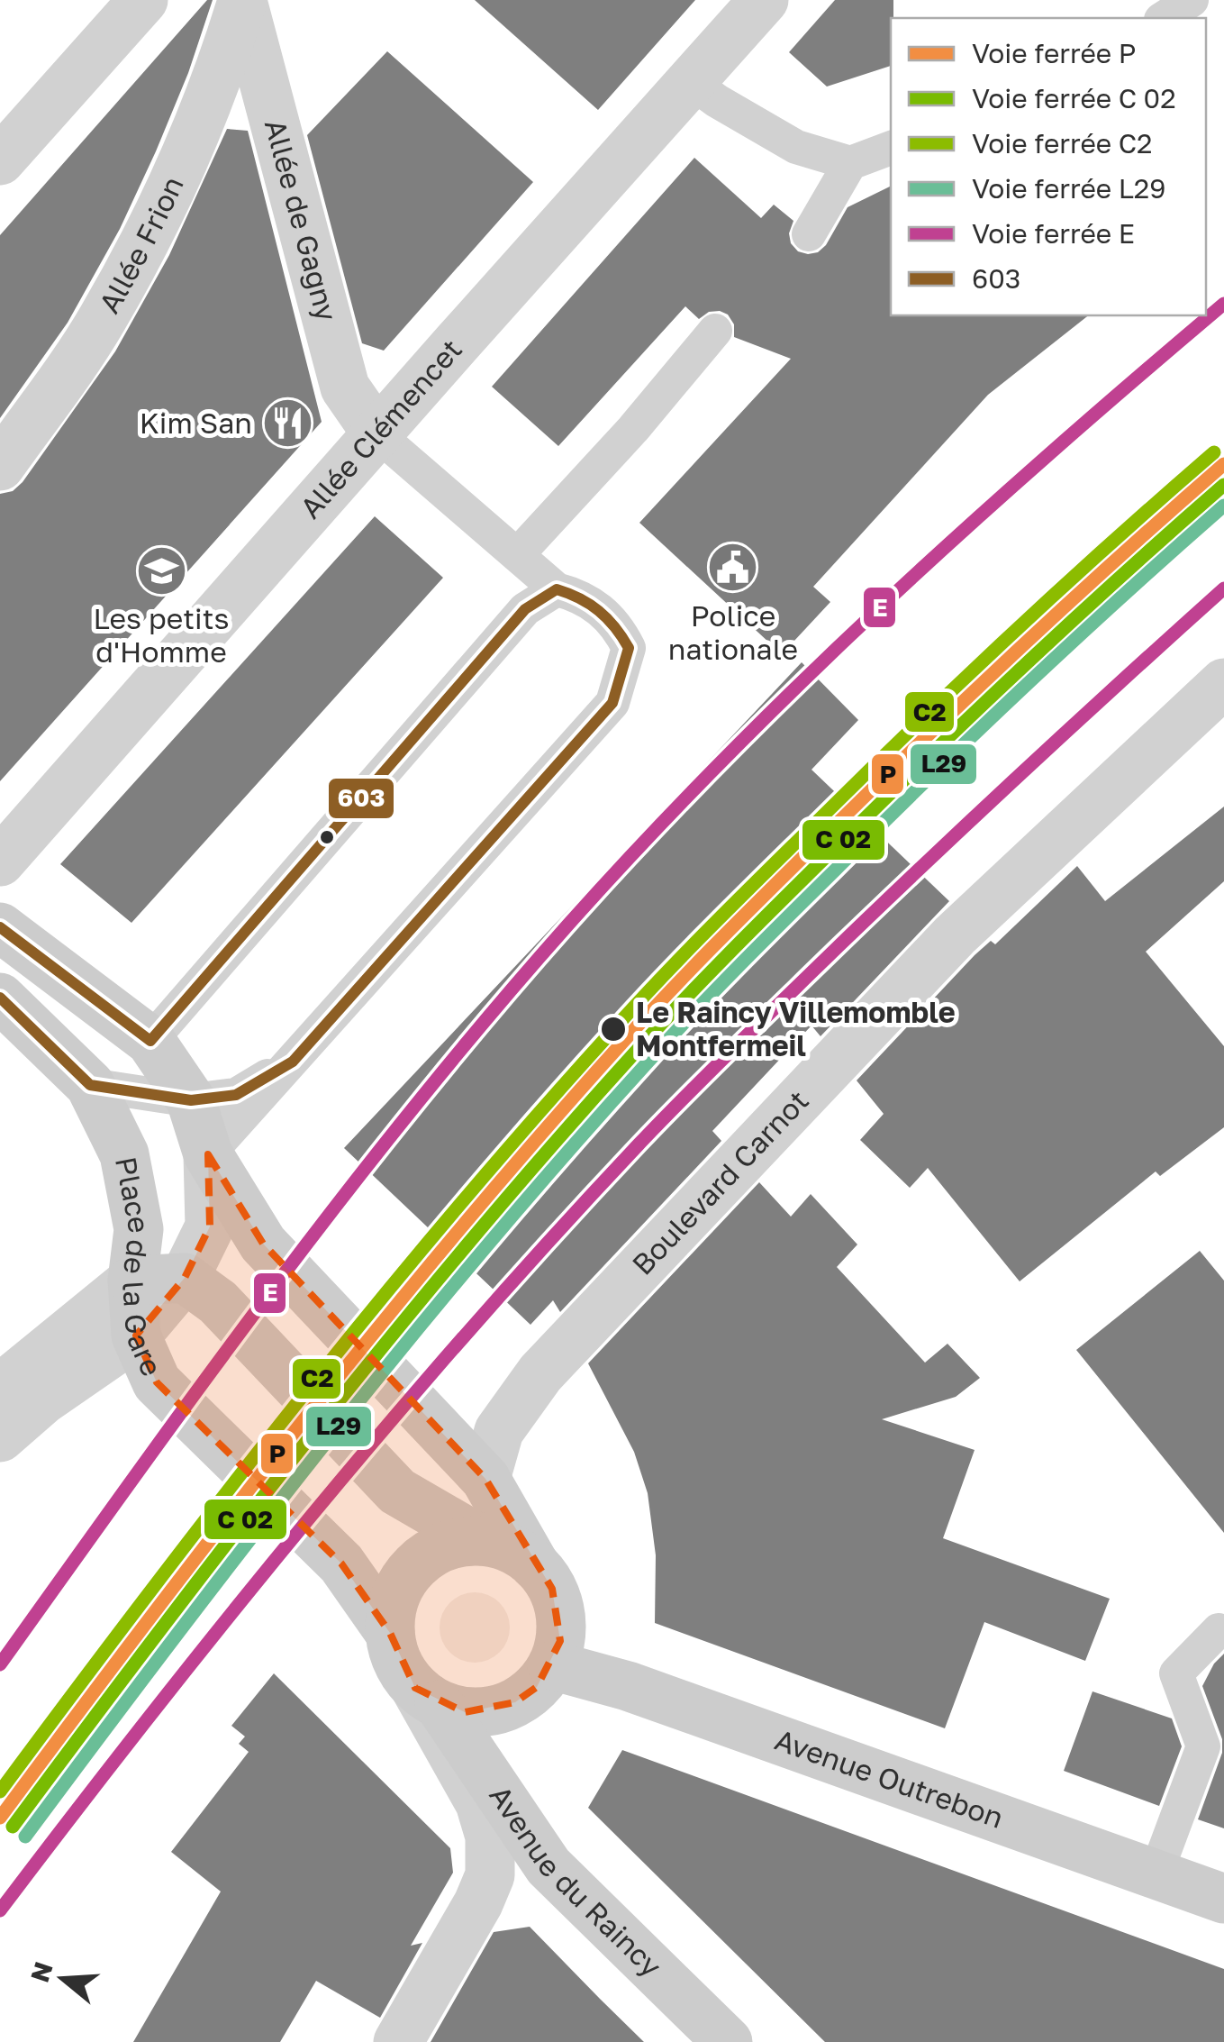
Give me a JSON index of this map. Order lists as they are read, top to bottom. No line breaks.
{"streets":{"main road":["Place de la Gare","Avenue Outrebon","Avenue du Raincy"],"street":["Allée de Gagny","Allée Frion","Allée Clémencet","Boulevard Carnot"]},"crossings":[["Allée de Gagny","Allée Frion"],["Allée de Gagny","Allée Clémencet"],["Place de la Gare","Avenue Outrebon"],["Place de la Gare","Avenue du Raincy"],["Avenue Outrebon","Avenue du Raincy"]],"places":{"restaurant":["Kim San"],"public building":["Police nationale"],"school or university":["Les petits d'Homme"],"other":["Le Raincy Villemomble Montfermeil"]},"lines":["rail line E","rail line C2","rail line P","rail line L29","transit line 603"],"legend":["Voie ferrée P","Voie ferrée C 02","Voie ferrée C2","Voie ferrée L29","Voie ferrée E","603"],"north":"left"}
